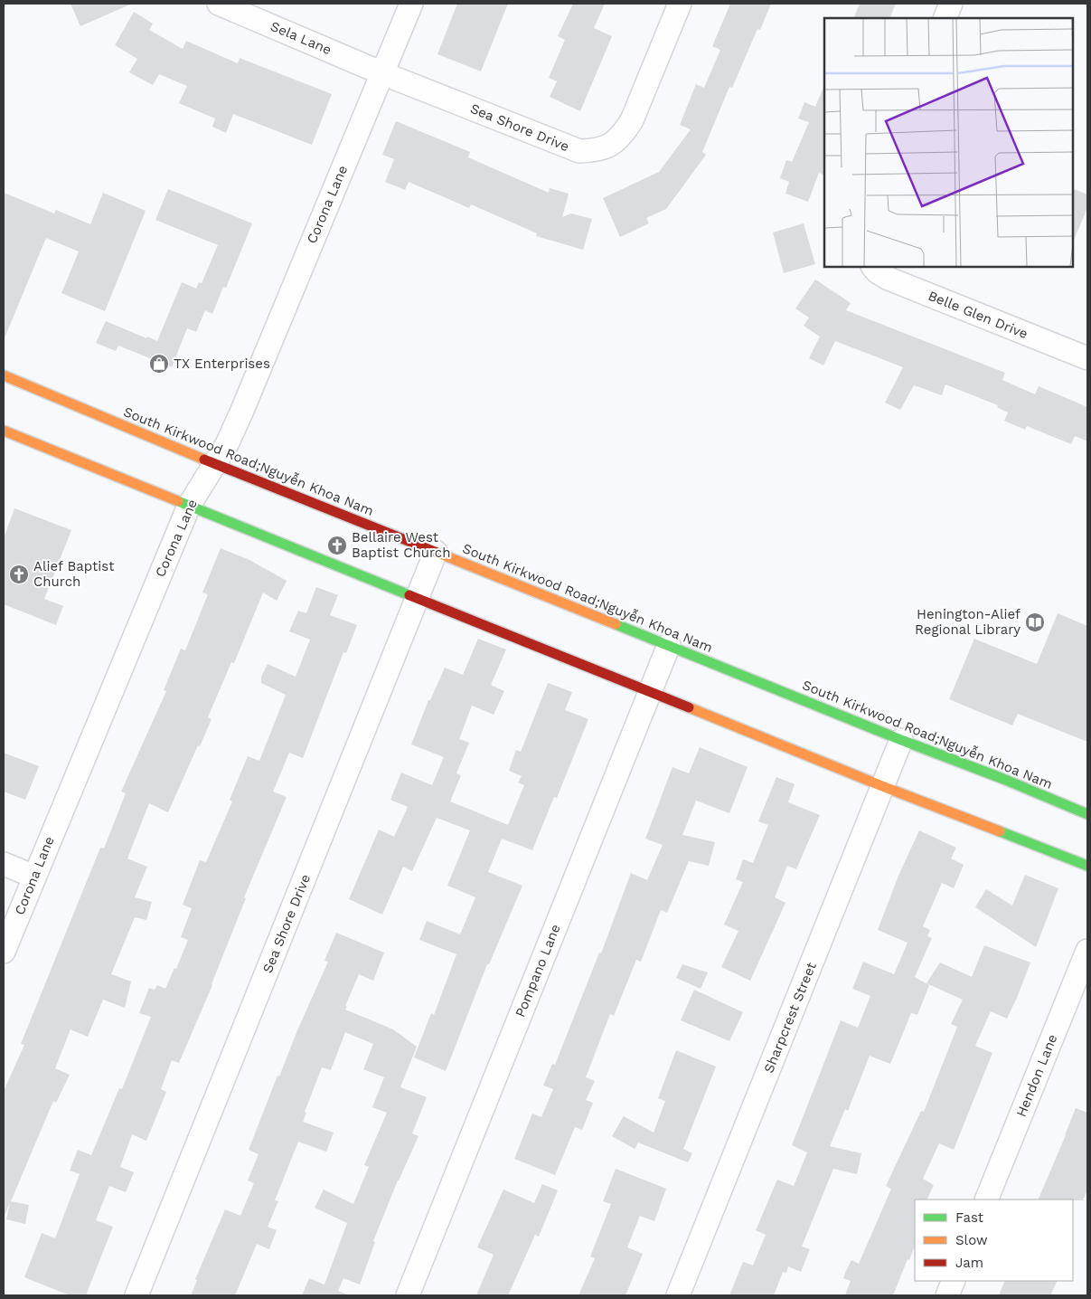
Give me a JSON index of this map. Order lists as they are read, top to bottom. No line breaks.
{"streets":{"main road":["South Kirkwood Road;Nguyễn Khoa Nam"],"street":["Sela Lane","Sea Shore Drive","Corona Lane","Belle Glen Drive","Pompano Lane","Sharpcrest Street","Hendon Lane"]},"crossings":[["Sela Lane","Sea Shore Drive"],["Sela Lane","Corona Lane"],["Sea Shore Drive","Corona Lane"],["Sea Shore Drive","South Kirkwood Road;Nguyễn Khoa Nam"],["Corona Lane","South Kirkwood Road;Nguyễn Khoa Nam"],["South Kirkwood Road;Nguyễn Khoa Nam","Pompano Lane"],["South Kirkwood Road;Nguyễn Khoa Nam","Sharpcrest Street"]],"places":{"shop":["TX Enterprises"],"church":["Bellaire West Baptist Church","Alief Baptist Church"],"library":["Henington-Alief Regional Library"]},"legend":["Fast","Slow","Jam"]}
